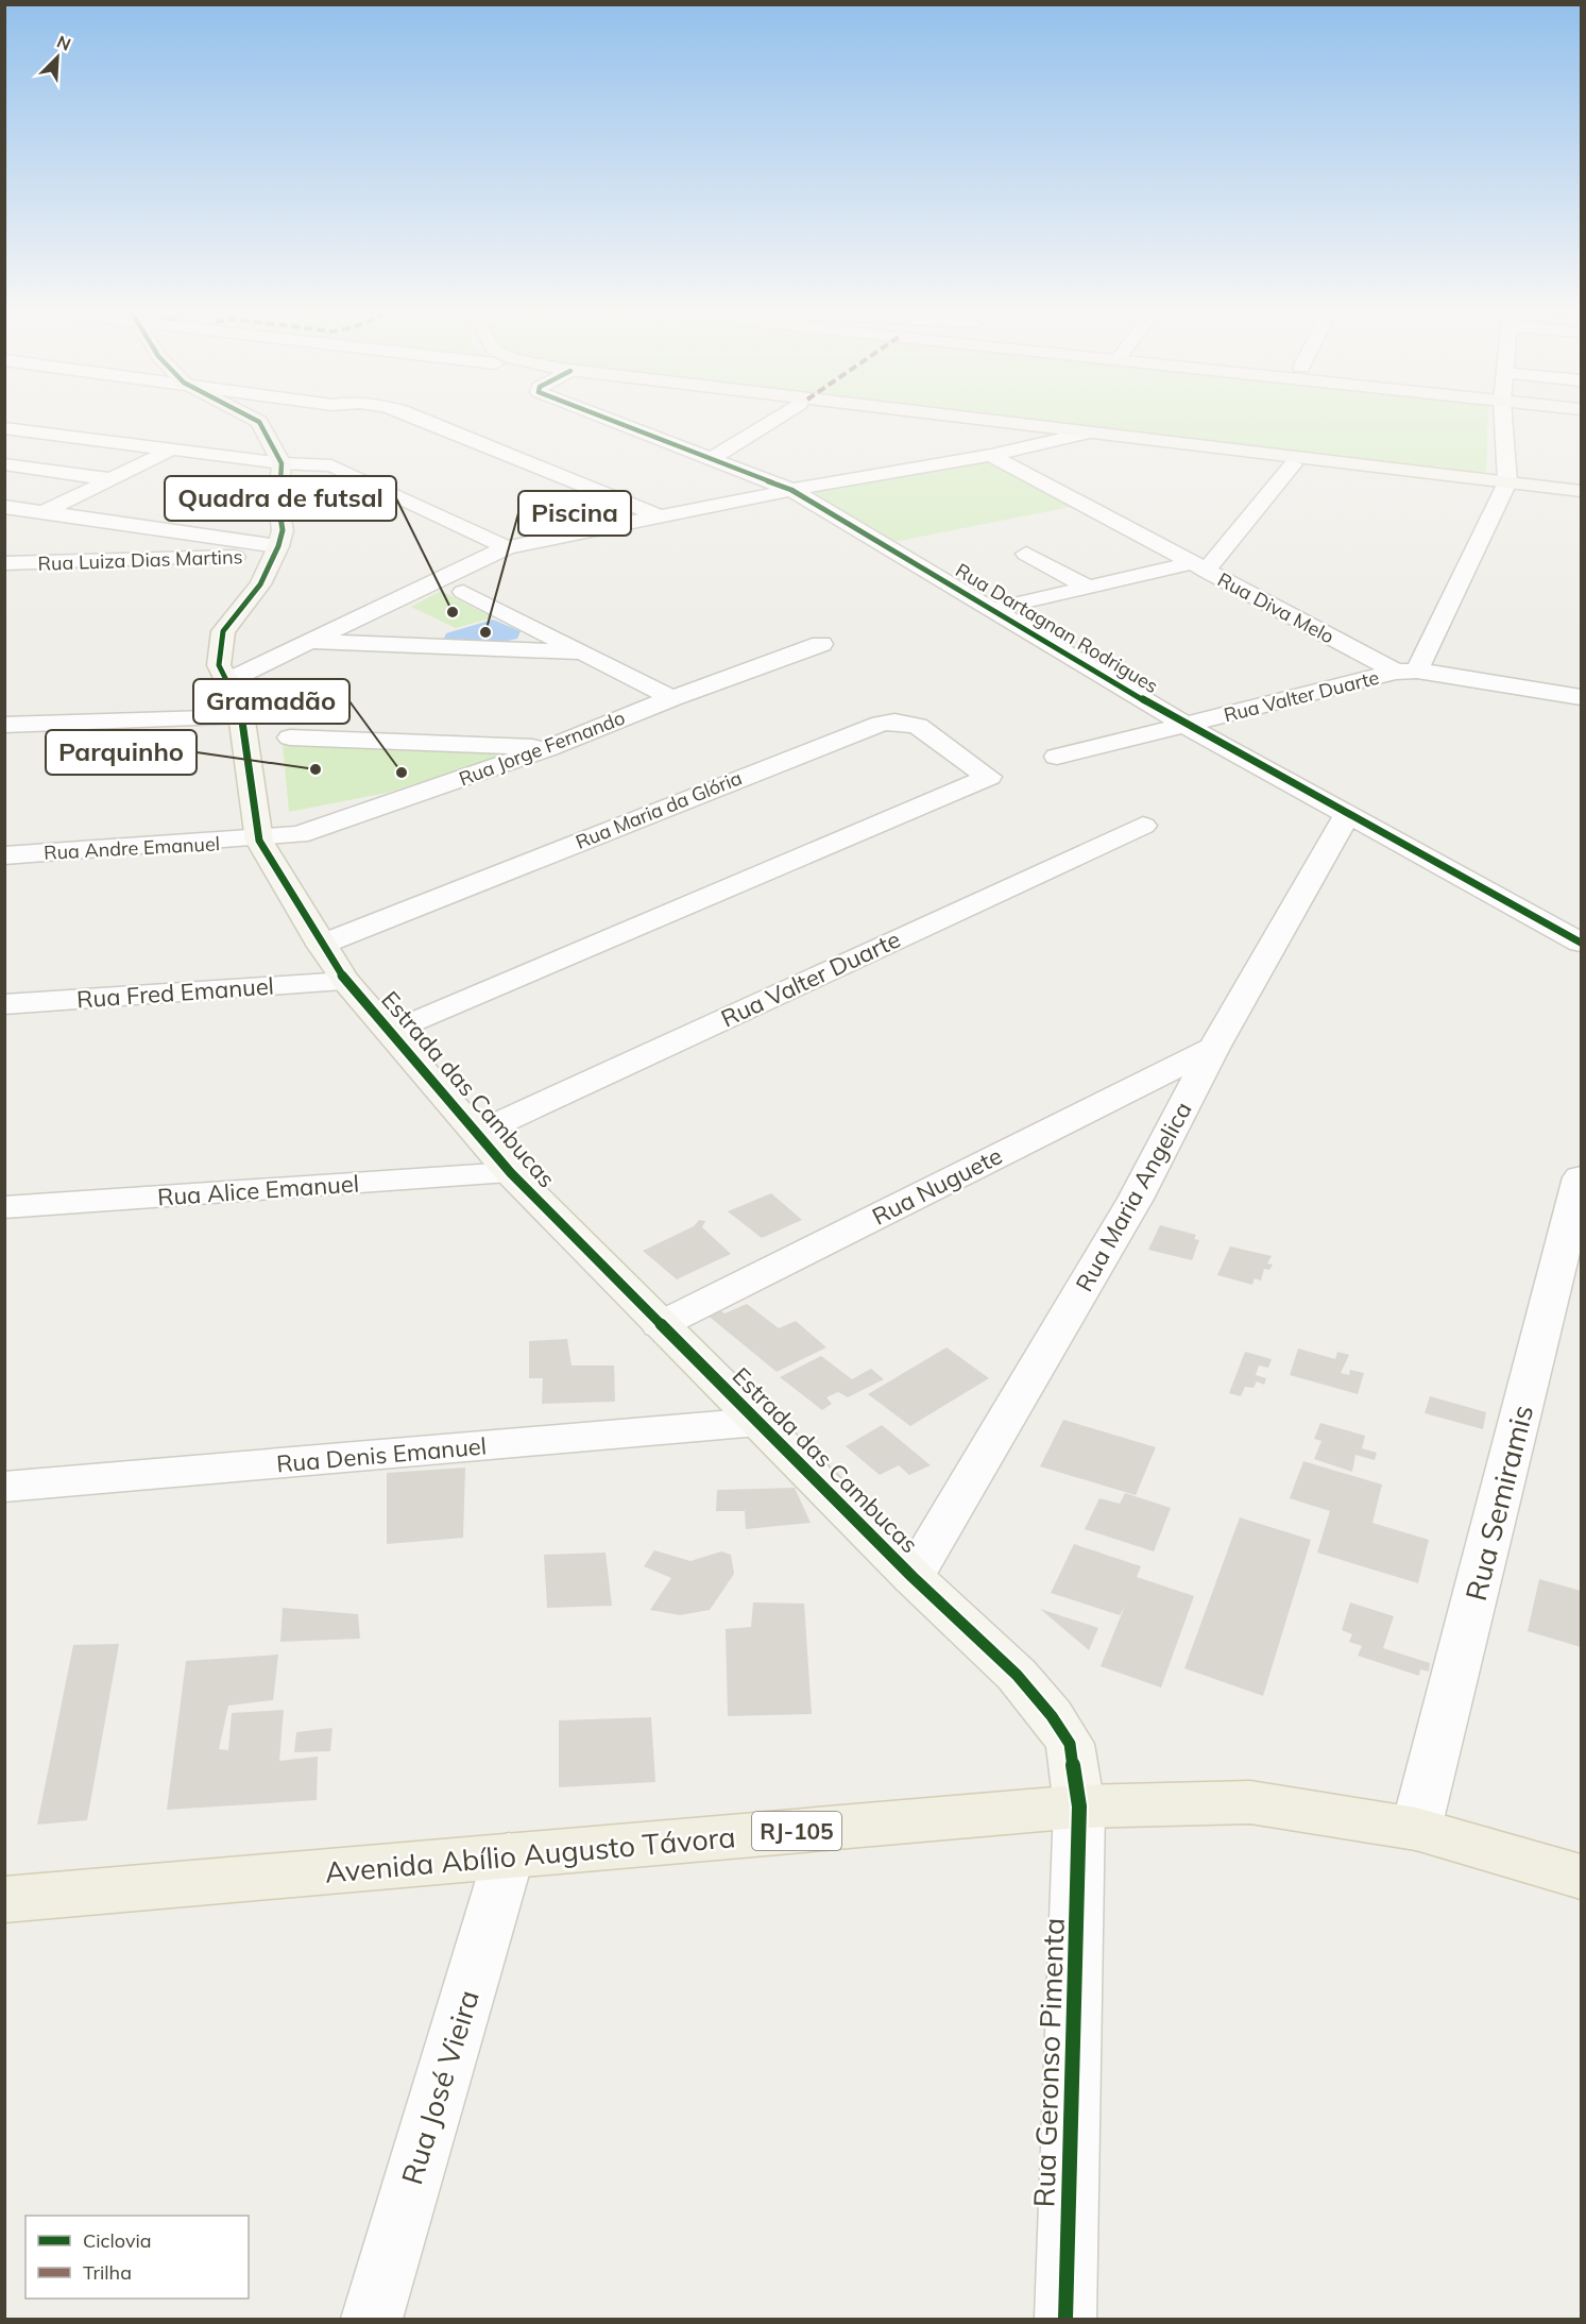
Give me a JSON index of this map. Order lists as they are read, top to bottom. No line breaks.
{"streets":{"main road":["RJ-105","Avenida Abílio Augusto Távora"],"street":["Rua Luiza Dias Martins","Rua Diva Melo","Rua Dartagnan Rodrigues","Rua Valter Duarte","Rua Jorge Fernando","Rua Maria da Glória","Rua Andre Emanuel","Rua Fred Emanuel","Estrada das Cambucas","Rua Nuguete","Rua Alice Emanuel","Rua Maria Angelica","Rua Denis Emanuel","Rua Semiramis","Rua Geronso Pimenta","Rua José Vieira"]},"crossings":[["Rua Luiza Dias Martins","Estrada das Cambucas"],["Rua Diva Melo","Rua Valter Duarte"],["Rua Dartagnan Rodrigues","Rua Valter Duarte"],["Rua Dartagnan Rodrigues","Rua Maria Angelica"],["Rua Valter Duarte","Estrada das Cambucas"],["Rua Jorge Fernando","Rua Andre Emanuel"],["Rua Jorge Fernando","Estrada das Cambucas"],["Rua Maria da Glória","Estrada das Cambucas"],["Rua Andre Emanuel","Estrada das Cambucas"],["Rua Fred Emanuel","Estrada das Cambucas"],["Estrada das Cambucas","Rua Nuguete"],["Estrada das Cambucas","Rua Alice Emanuel"],["Estrada das Cambucas","Rua Maria Angelica"],["Estrada das Cambucas","Rua Denis Emanuel"],["Estrada das Cambucas","Avenida Abílio Augusto Távora"],["Estrada das Cambucas","Rua Geronso Pimenta"],["Rua Nuguete","Rua Maria Angelica"],["Rua Semiramis","Avenida Abílio Augusto Távora"],["Avenida Abílio Augusto Távora","Rua Geronso Pimenta"],["Avenida Abílio Augusto Távora","Rua José Vieira"]],"places":["Quadra de futsal","Piscina","Parquinho","Gramadão"],"legend":["Ciclovia","Trilha"],"north":"top right"}
